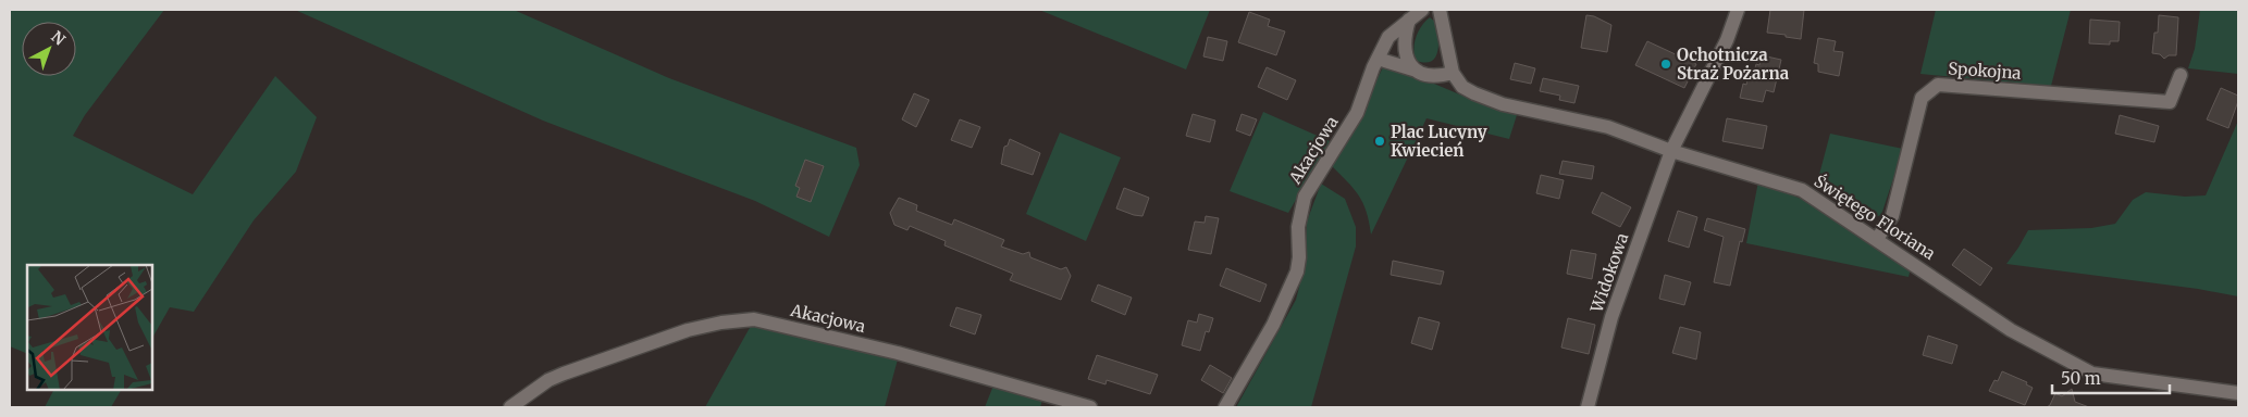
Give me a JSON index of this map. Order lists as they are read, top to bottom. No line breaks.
{"streets":{"street":["Spokojna","Akacjowa","Świętego Floriana","Widokowa"]},"crossings":[["Spokojna","Świętego Floriana"],["Świętego Floriana","Widokowa"]],"places":["Ochotnicza Straż Pożarna","Plac Lucyny Kwiecień"],"scale_bar":"50 m","north":"top right"}
